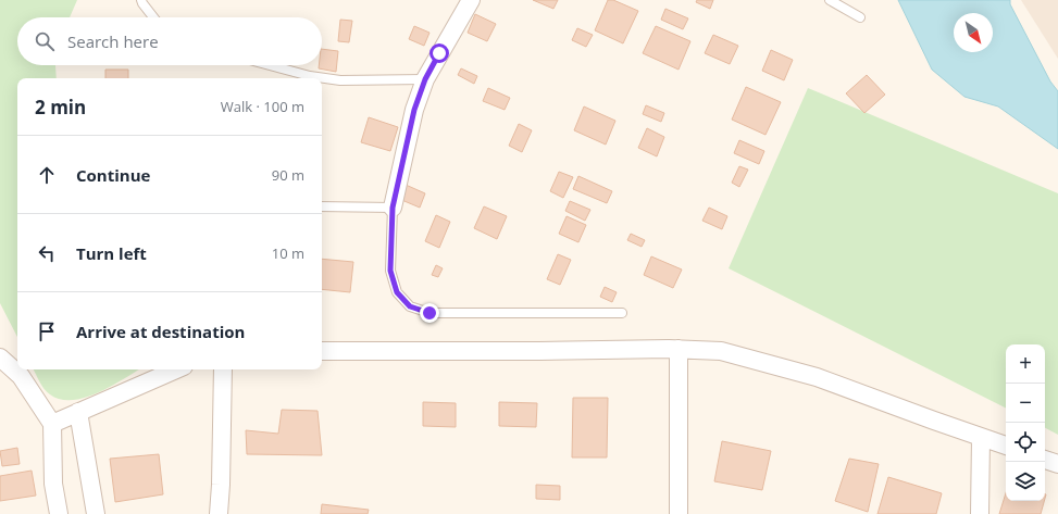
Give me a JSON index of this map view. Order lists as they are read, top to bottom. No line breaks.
{"north":"bottom right","page":{"search":"Search here","heading":["2 min","Walk · 100 m"],"list":[["Continue","90 m"],["Turn left","10 m"],"Arrive at destination"],"map_buttons":["+","−"]}}
